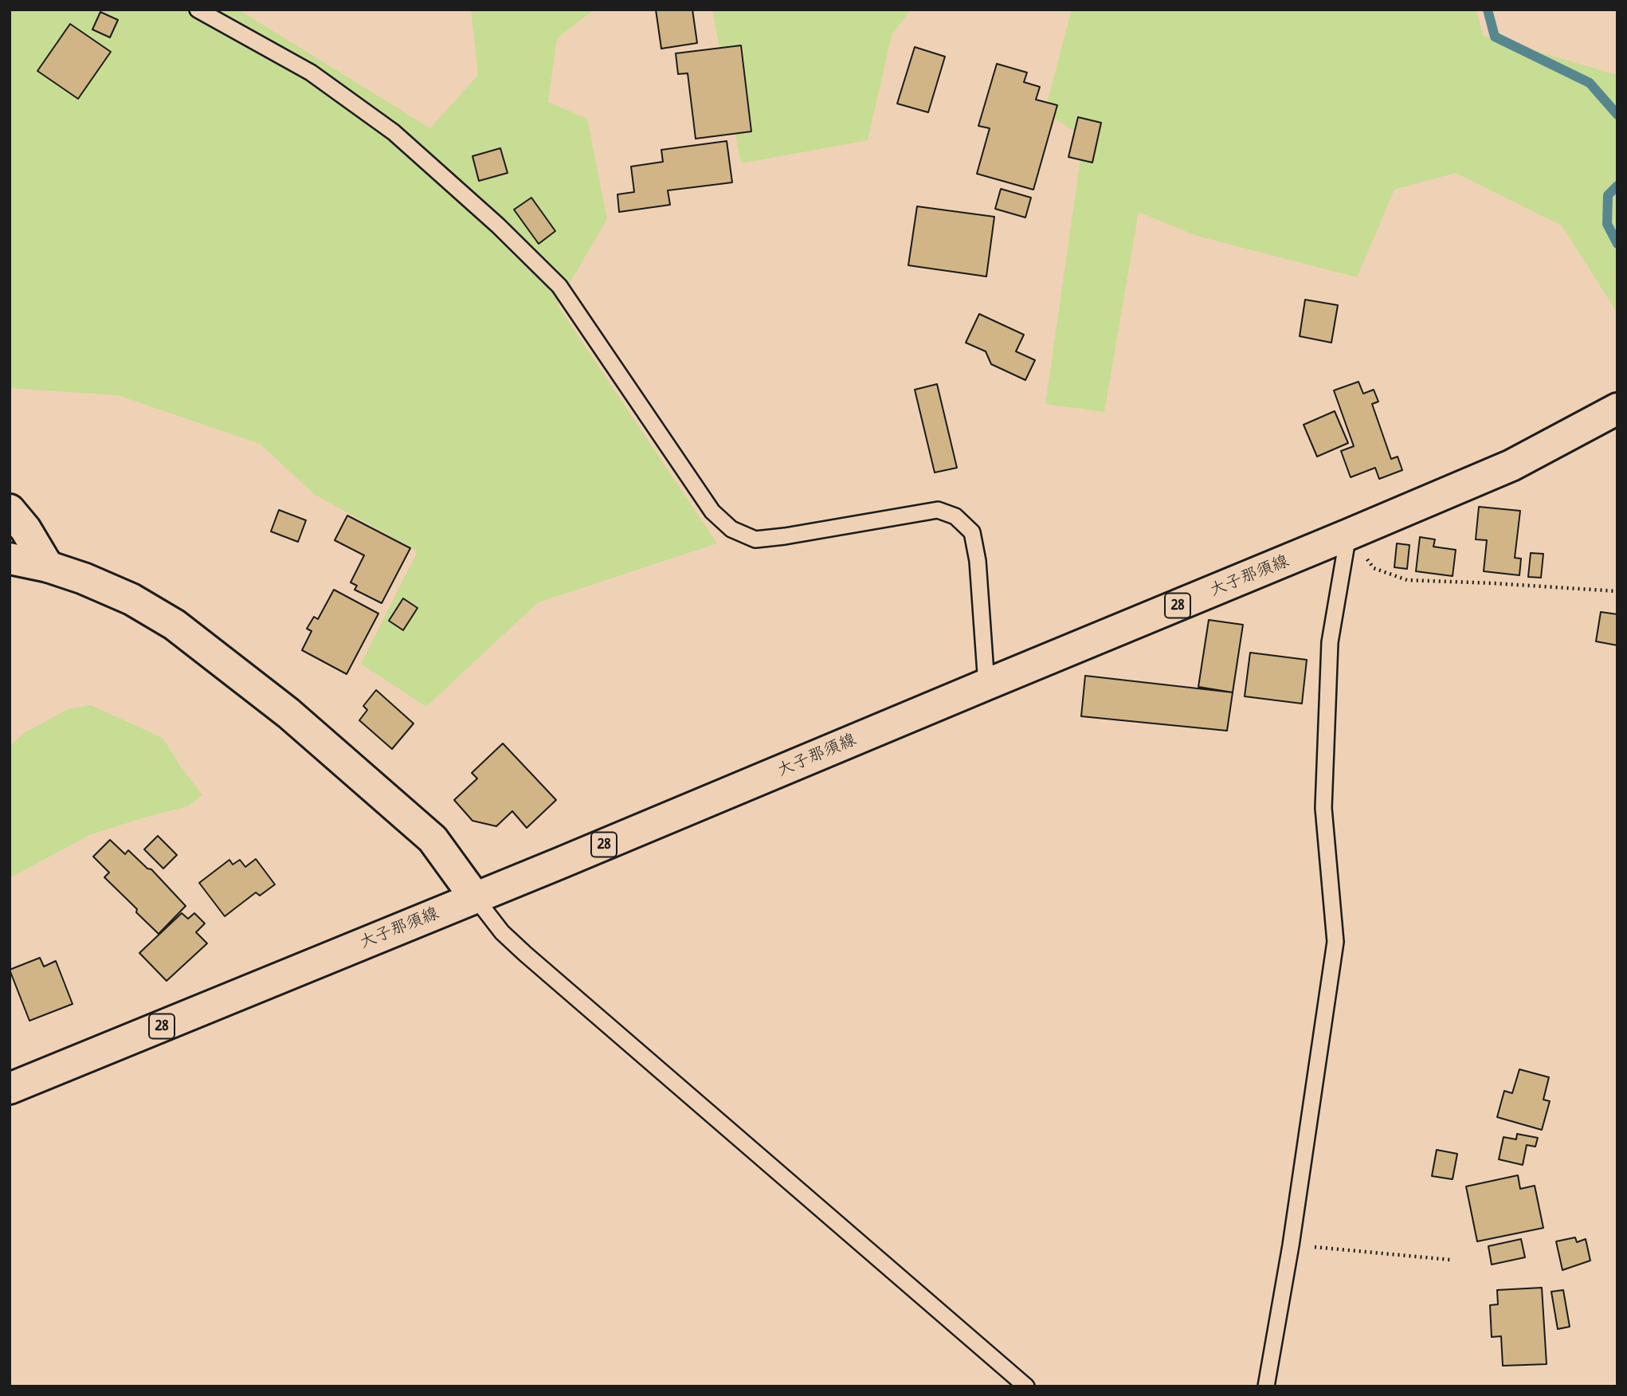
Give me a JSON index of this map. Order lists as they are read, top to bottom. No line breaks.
{"streets":{"main road":["大子那須線","28"]}}
